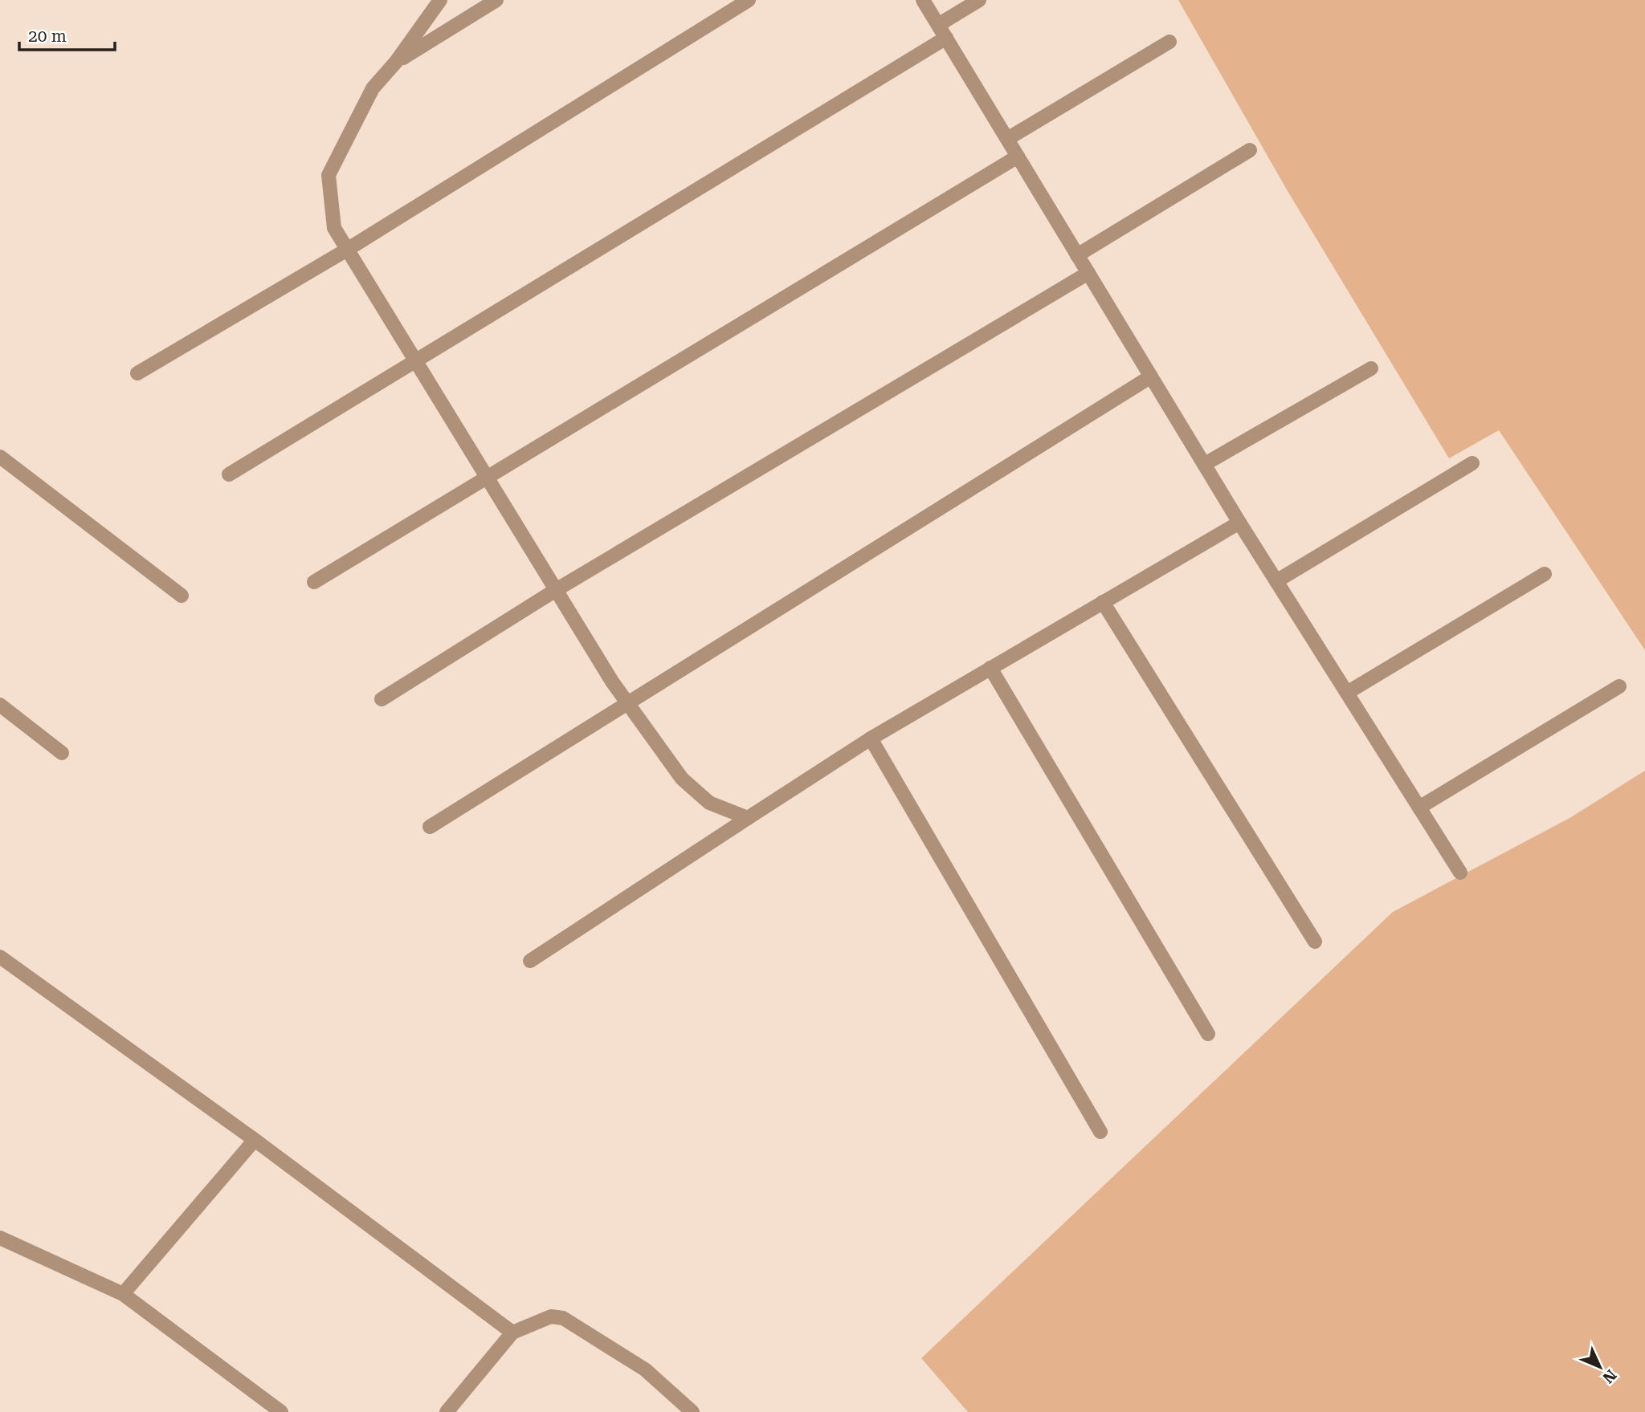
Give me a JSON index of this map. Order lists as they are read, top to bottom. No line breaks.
{"scale_bar":"20 m","north":"bottom right"}
